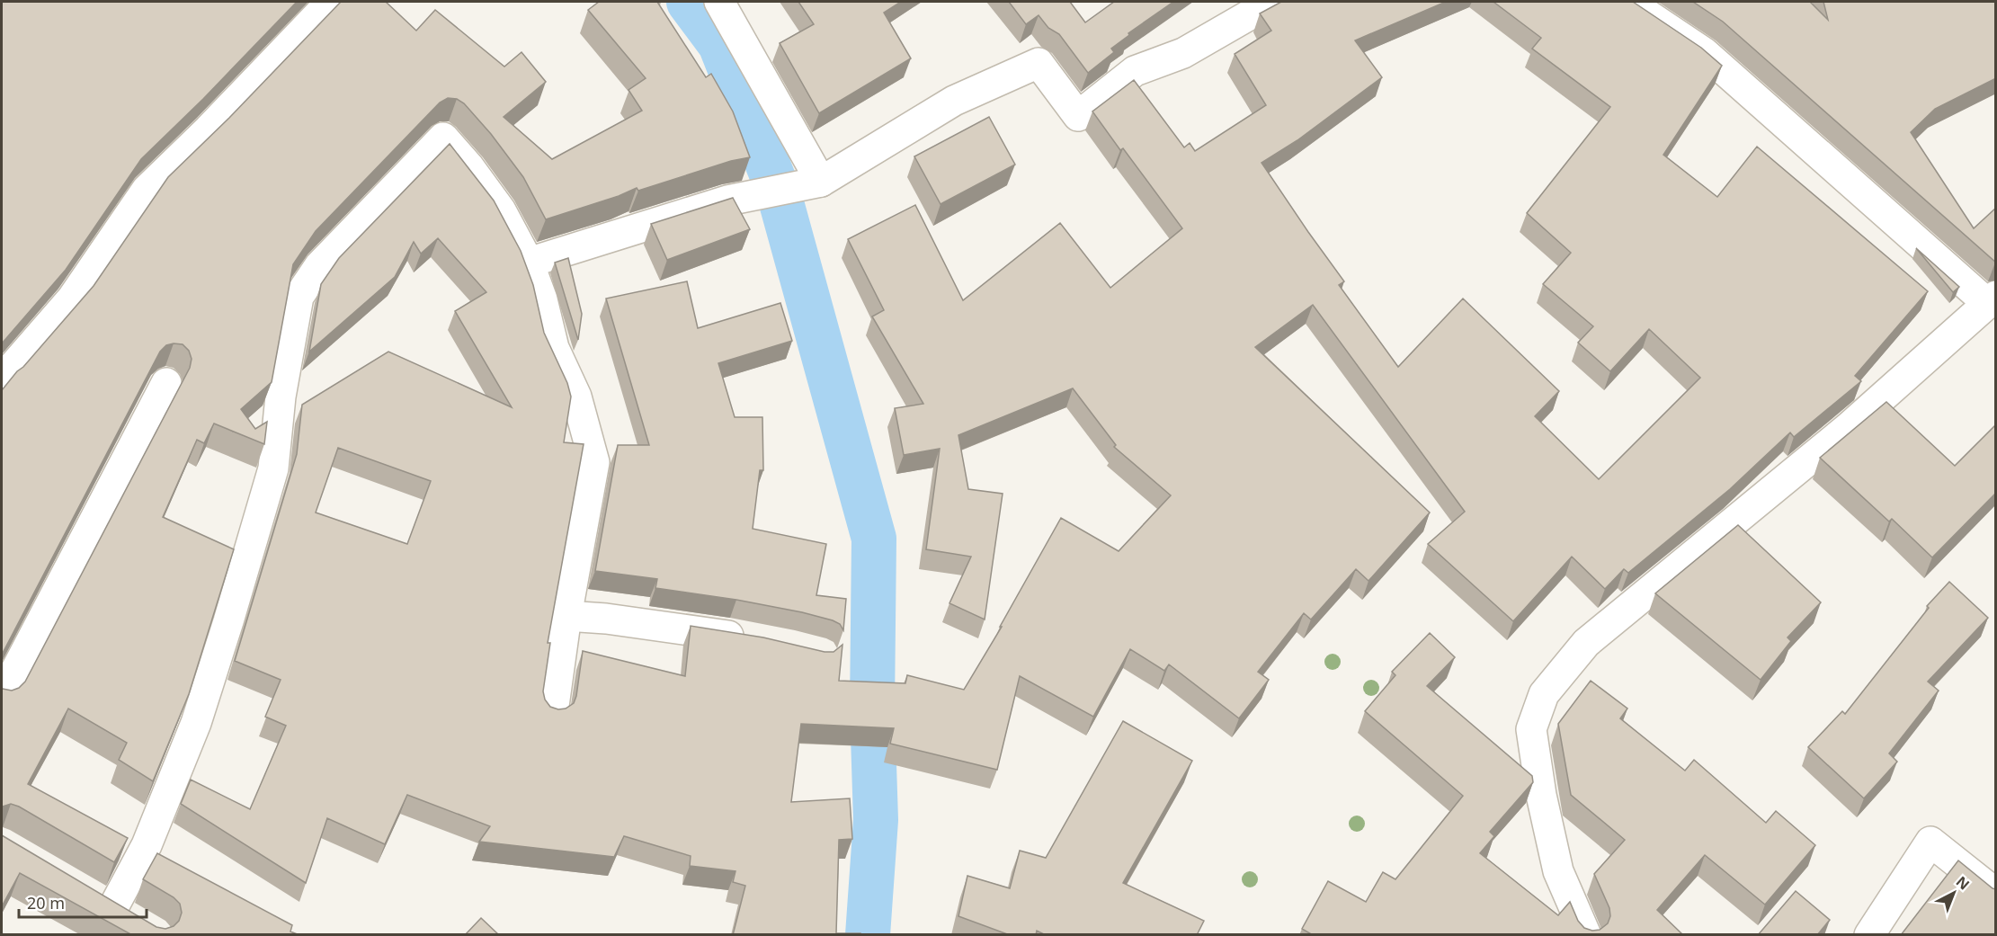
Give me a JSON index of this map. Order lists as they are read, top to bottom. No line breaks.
{"scale_bar":"20 m","north":"top right"}
